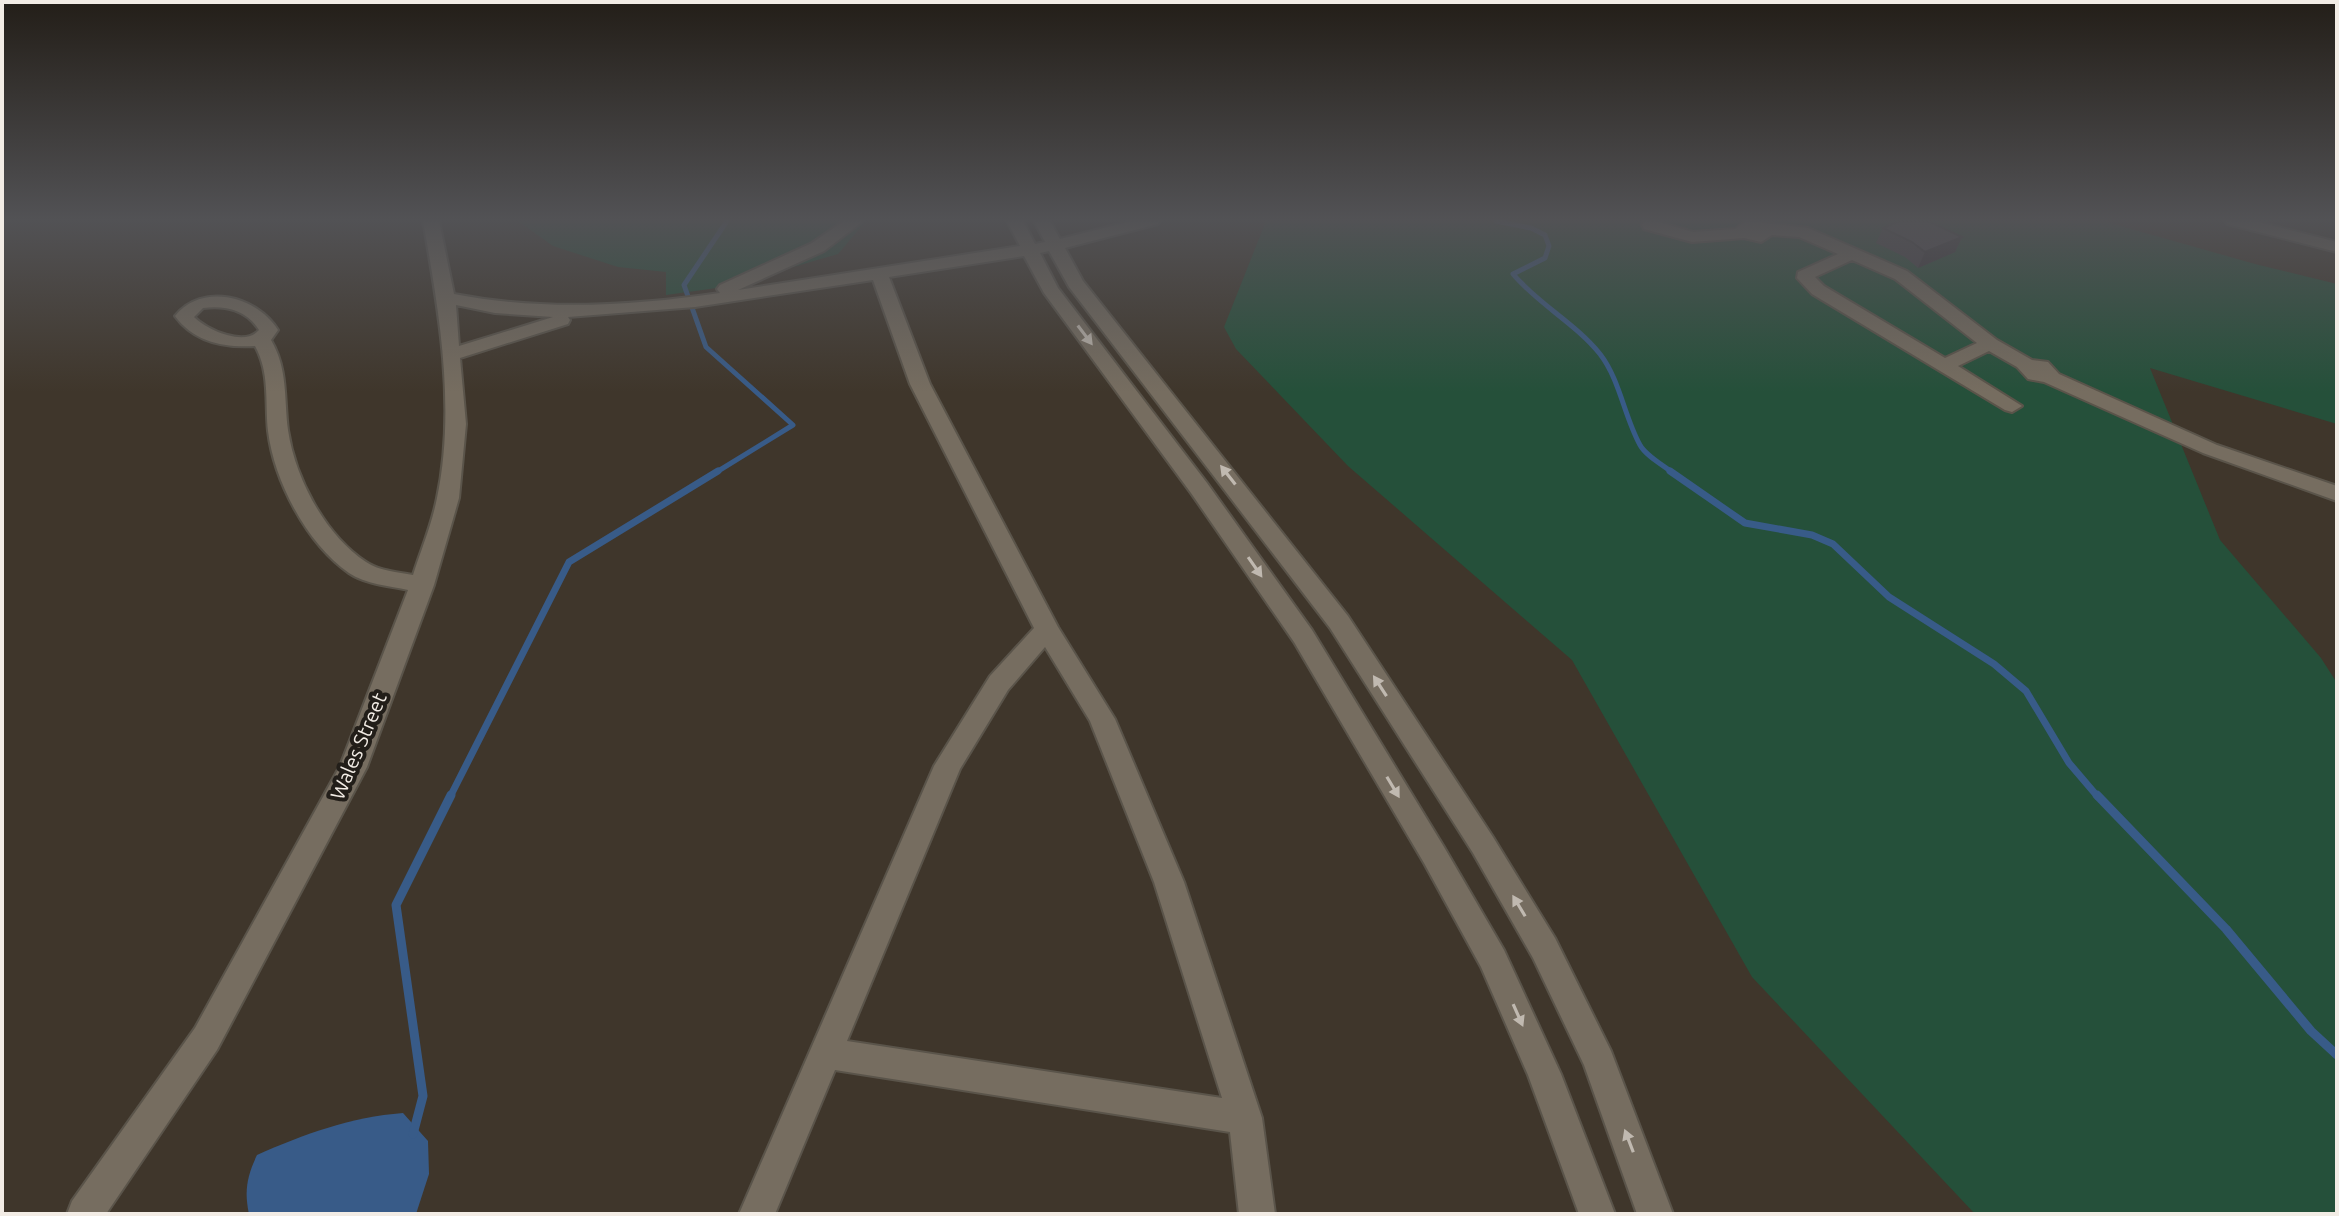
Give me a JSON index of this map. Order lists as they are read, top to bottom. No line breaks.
{"streets":{"street":["Wales Street"]}}
